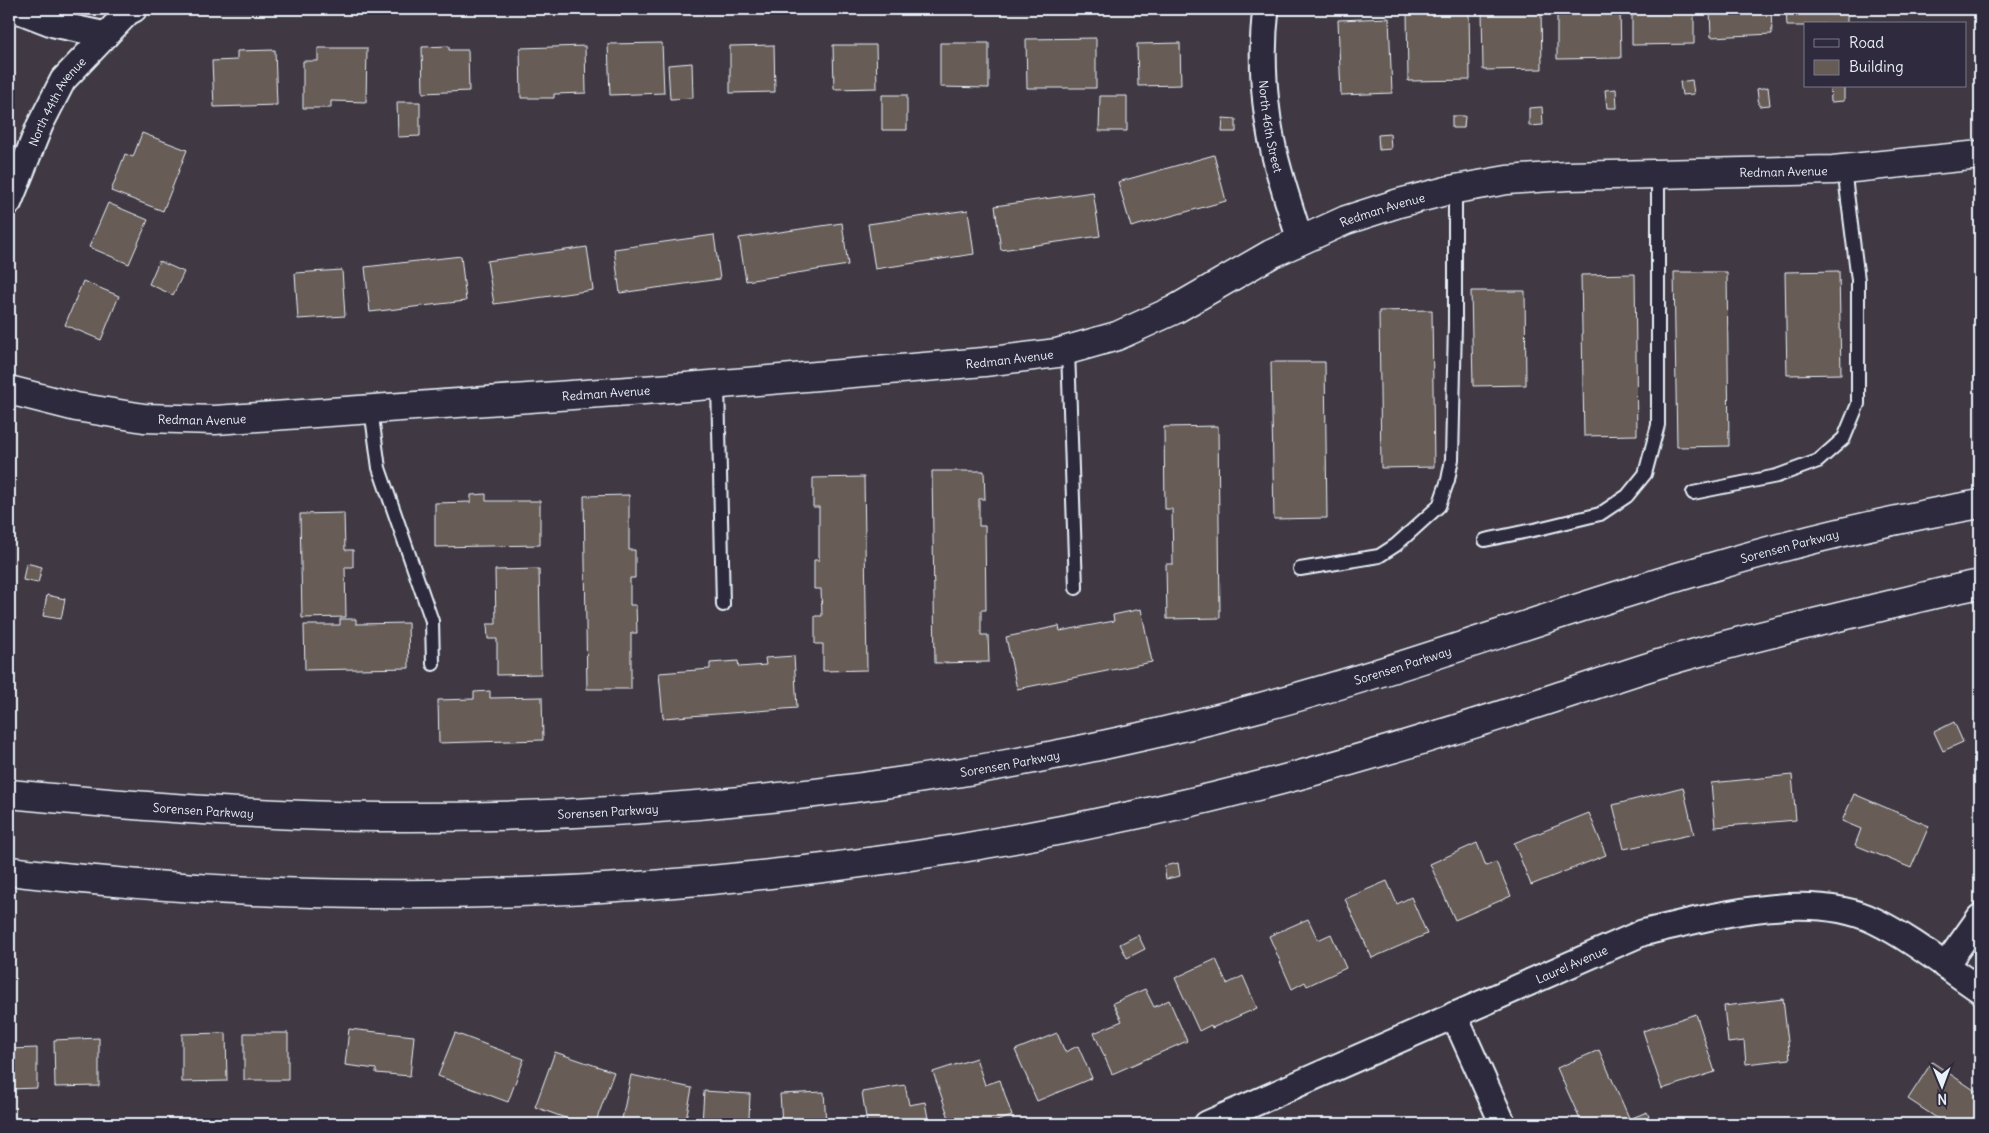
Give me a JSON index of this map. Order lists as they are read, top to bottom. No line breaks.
{"streets":{"main road":["Redman Avenue","Sorensen Parkway"],"street":["North 44th Avenue","North 46th Street","Laurel Avenue"]},"crossings":[["North 46th Street","Redman Avenue"]],"legend":["Road","Building"],"north":"bottom"}
